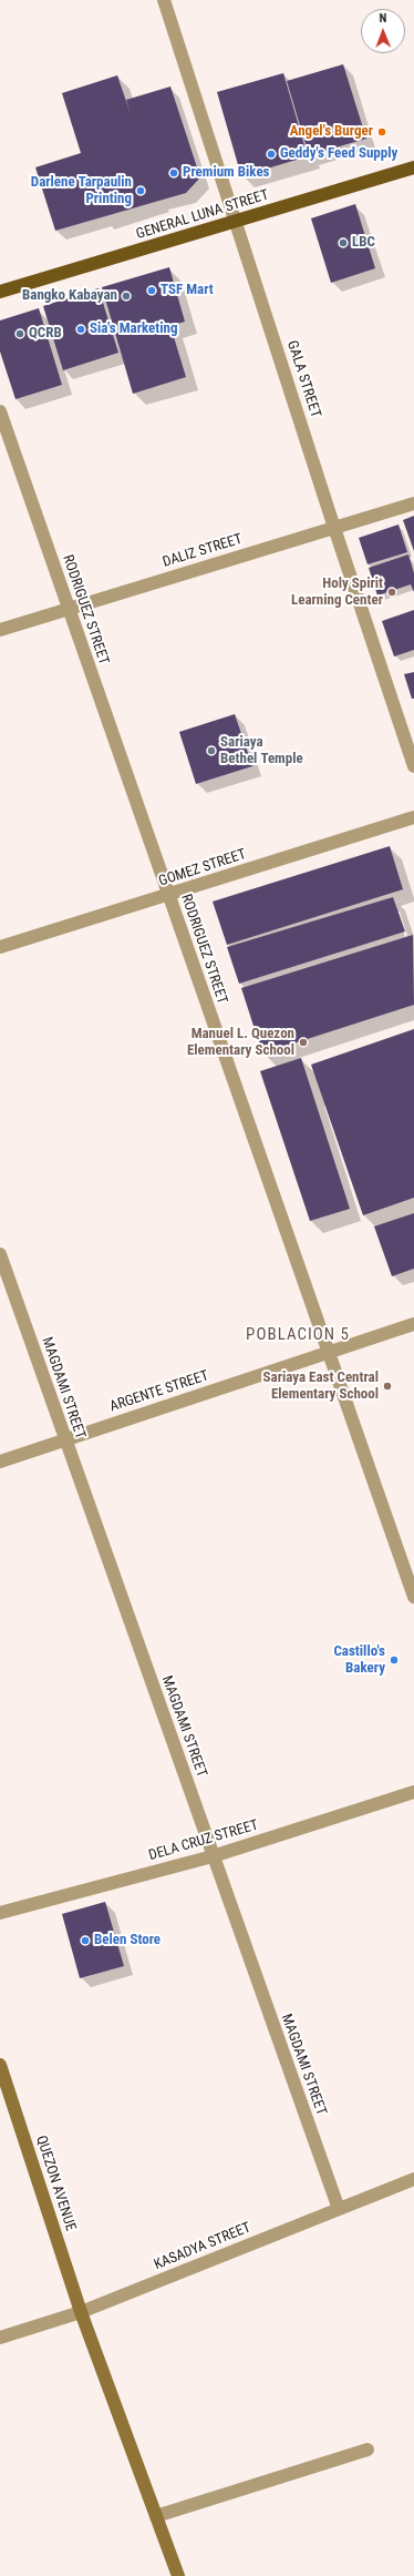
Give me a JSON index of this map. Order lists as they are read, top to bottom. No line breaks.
{"streets":{"main road":["GENERAL LUNA STREET"],"street":["GALA STREET","DALIZ STREET","RODRIGUEZ STREET","GOMEZ STREET","MAGDAMI STREET","ARGENTE STREET","DELA CRUZ STREET","QUEZON AVENUE","KASADYA STREET"]},"crossings":[["GENERAL LUNA STREET","GALA STREET"],["GALA STREET","DALIZ STREET"],["DALIZ STREET","RODRIGUEZ STREET"],["RODRIGUEZ STREET","GOMEZ STREET"],["RODRIGUEZ STREET","ARGENTE STREET"],["MAGDAMI STREET","ARGENTE STREET"],["MAGDAMI STREET","DELA CRUZ STREET"],["MAGDAMI STREET","KASADYA STREET"],["QUEZON AVENUE","KASADYA STREET"]],"districts":["POBLACION 5"],"places":["Angel's Burger","Geddy's Feed Supply","Premium Bikes","Darlene Tarpaulin Printing","LBC","TSF Mart","Bangko Kabayan","Sia's Marketing","QCRB","Holy Spirit Learning Center","Sariaya Bethel Temple","Manuel L. Quezon Elementary School","Sariaya East Central Elementary School","Castillo's Bakery","Belen Store"],"north":"top"}
